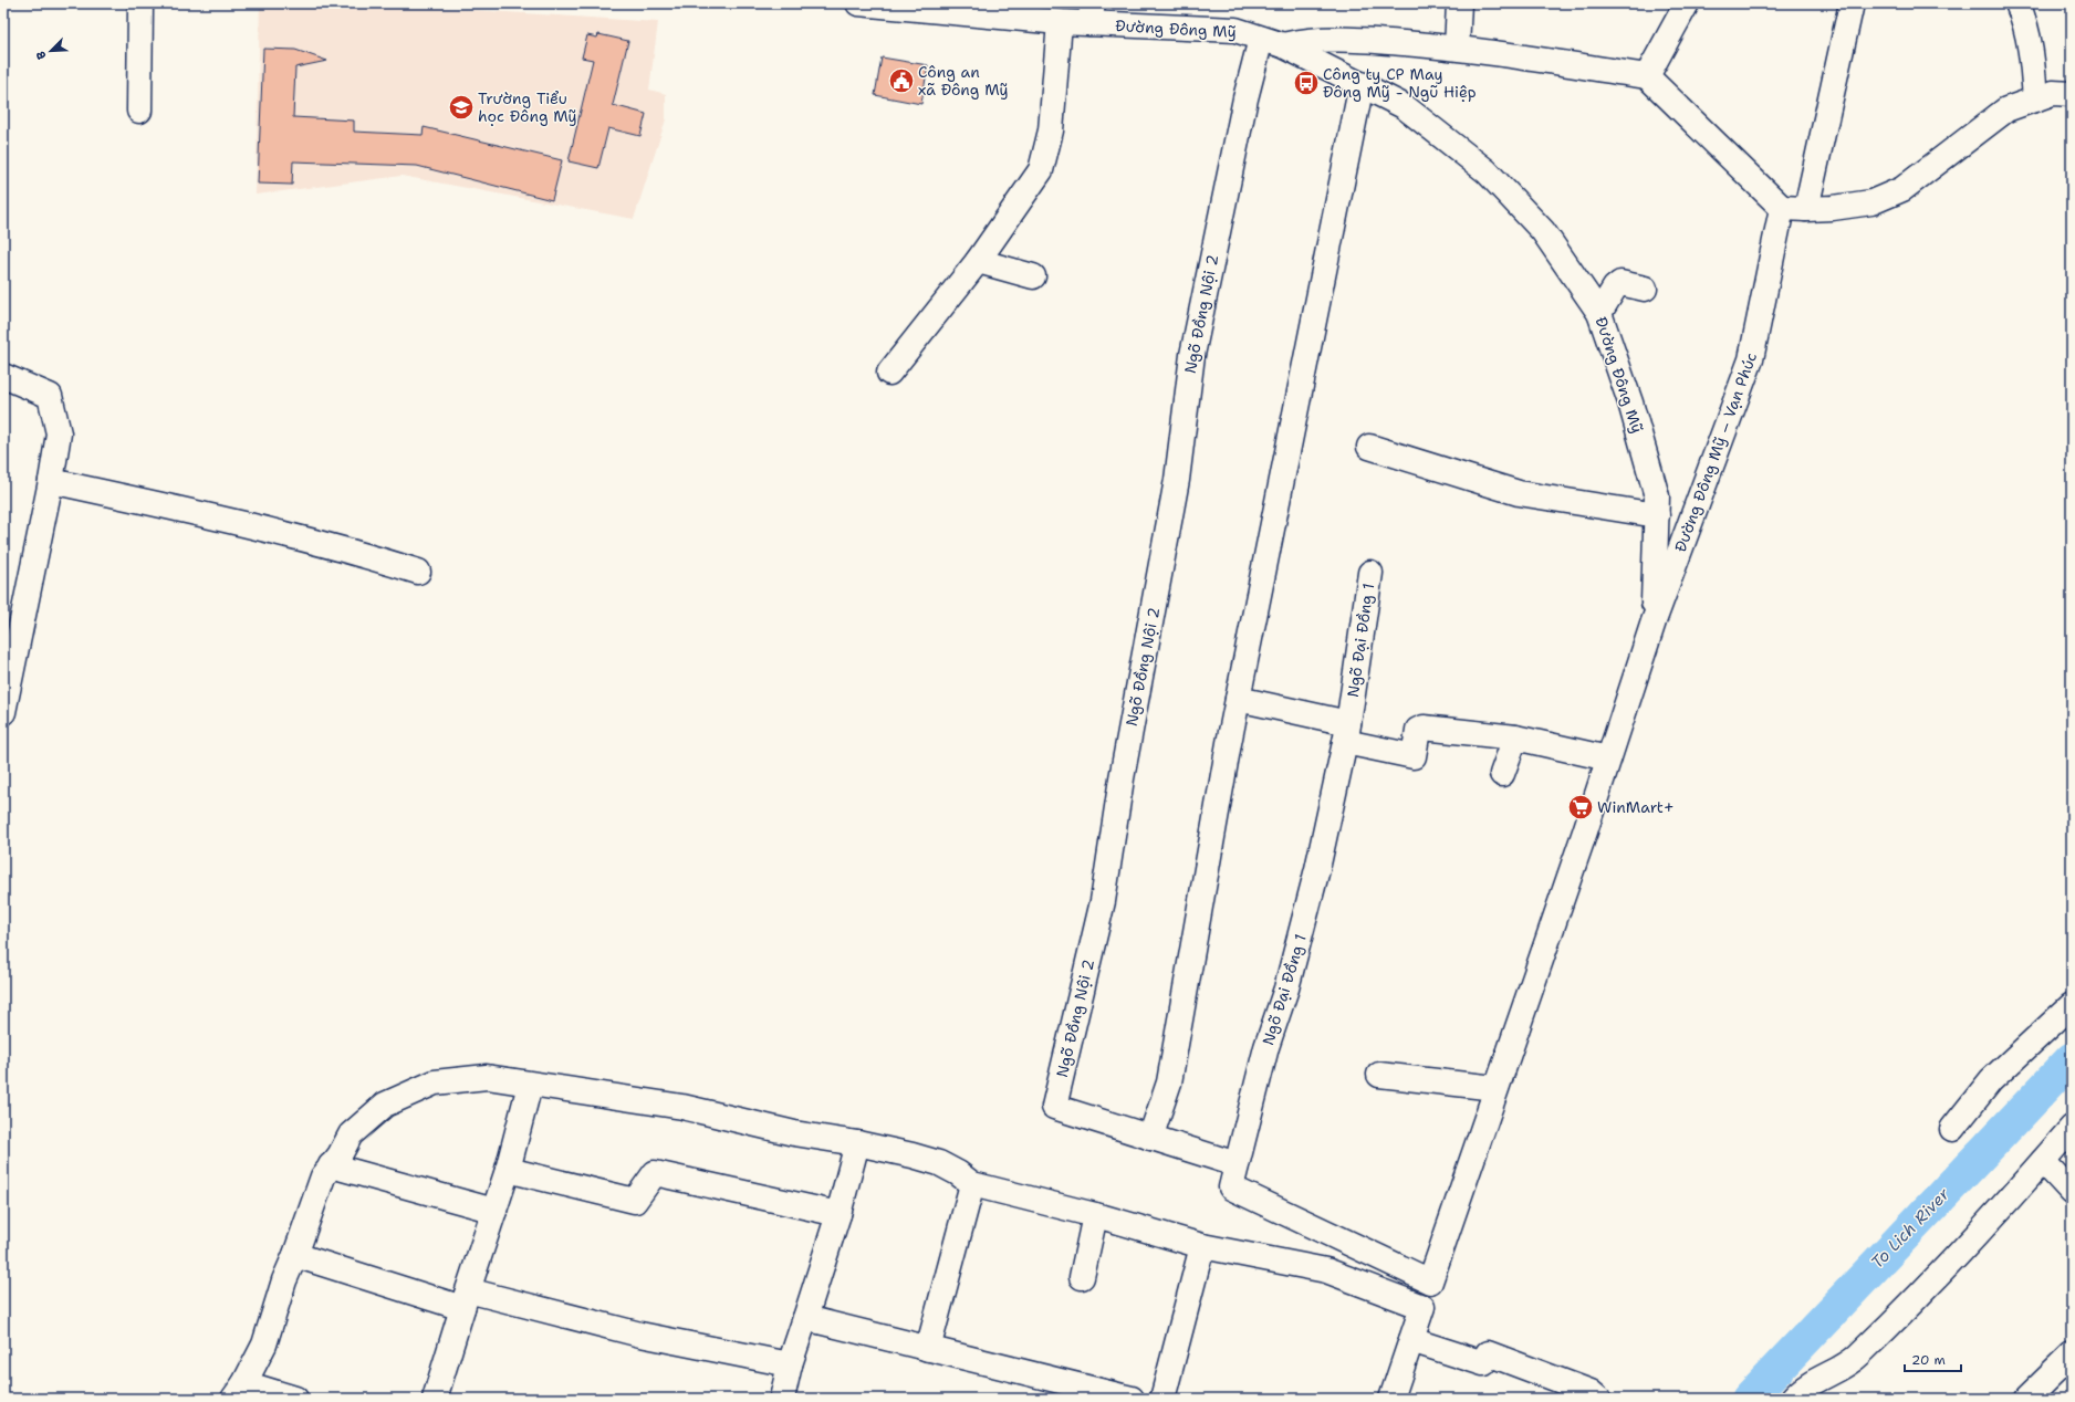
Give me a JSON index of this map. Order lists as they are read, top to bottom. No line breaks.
{"streets":{"street":["Đường Đông Mỹ","Ngõ Đồng Nội 2","Đường Đông Mỹ – Vạn Phúc","Ngõ Đại Đồng 1"]},"crossings":[["Đường Đông Mỹ","Ngõ Đồng Nội 2"],["Đường Đông Mỹ","Đường Đông Mỹ – Vạn Phúc"],["Ngõ Đồng Nội 2","Ngõ Đại Đồng 1"]],"water":["To Lich River"],"places":{"public building":["Công an xã Đông Mỹ"],"bus stop":["Công ty CP May Đông Mỹ - Ngũ Hiệp"],"school or university":["Trường Tiểu học Đông Mỹ"],"supermarket":["WinMart+"]},"scale_bar":"20 m","north":"bottom left"}
